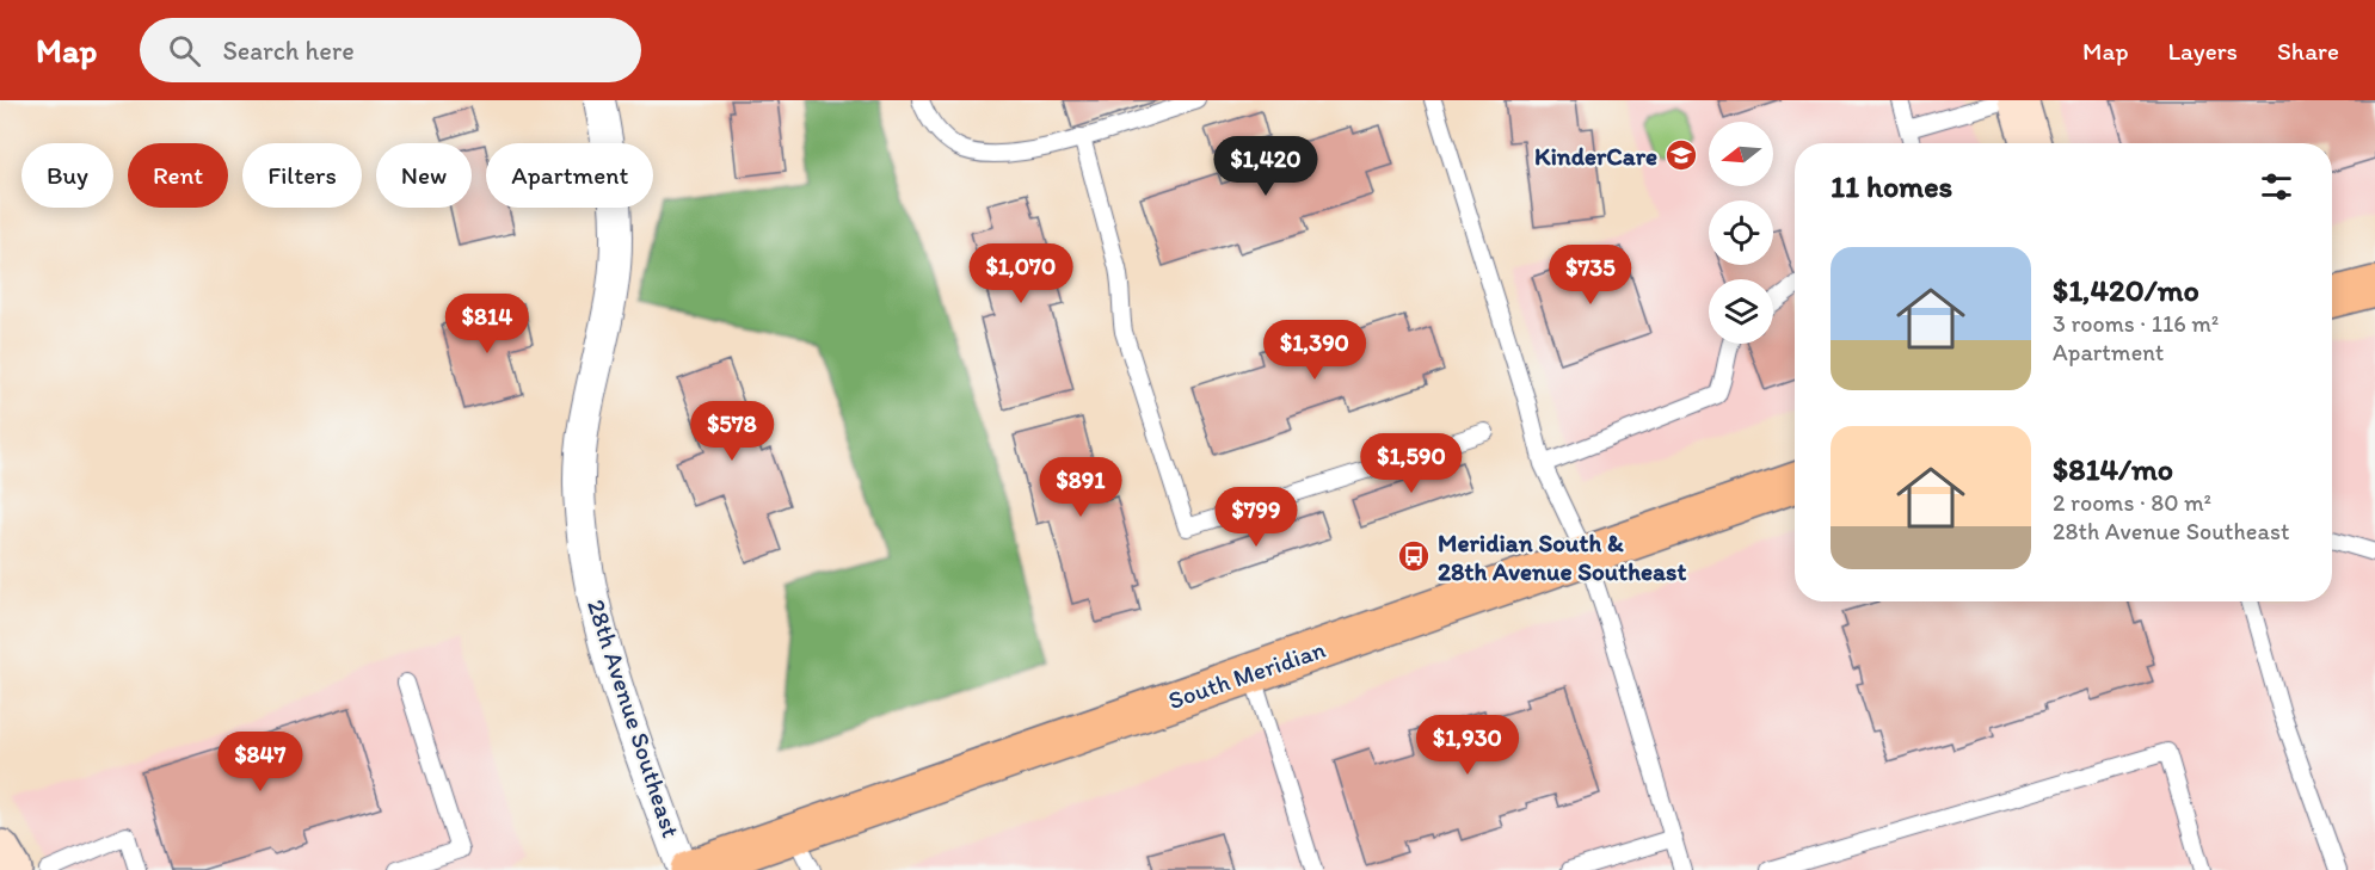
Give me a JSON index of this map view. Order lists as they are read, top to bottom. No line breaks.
{"streets":{"main road":["South Meridian"],"street":["28th Avenue Southeast"]},"places":{"school or university":["KinderCare"],"bus stop":["Meridian South & 28th Avenue Southeast"]},"north":"left","page":{"header":"Map","search":"Search here","nav":["Map","Layers","Share"],"price":["$1,420","$1,070","$735","$814","$1,390","$578","$1,590","$891","$799","$1,930","$847"],"chip":["Buy","Rent","Filters","New","Apartment"],"heading":"11 homes","list":[{"name":"$1,420/mo","note":"3 rooms · 116 m² · Apartment"},{"name":"$814/mo","note":"2 rooms · 80 m² · 28th Avenue Southeast"}]}}
